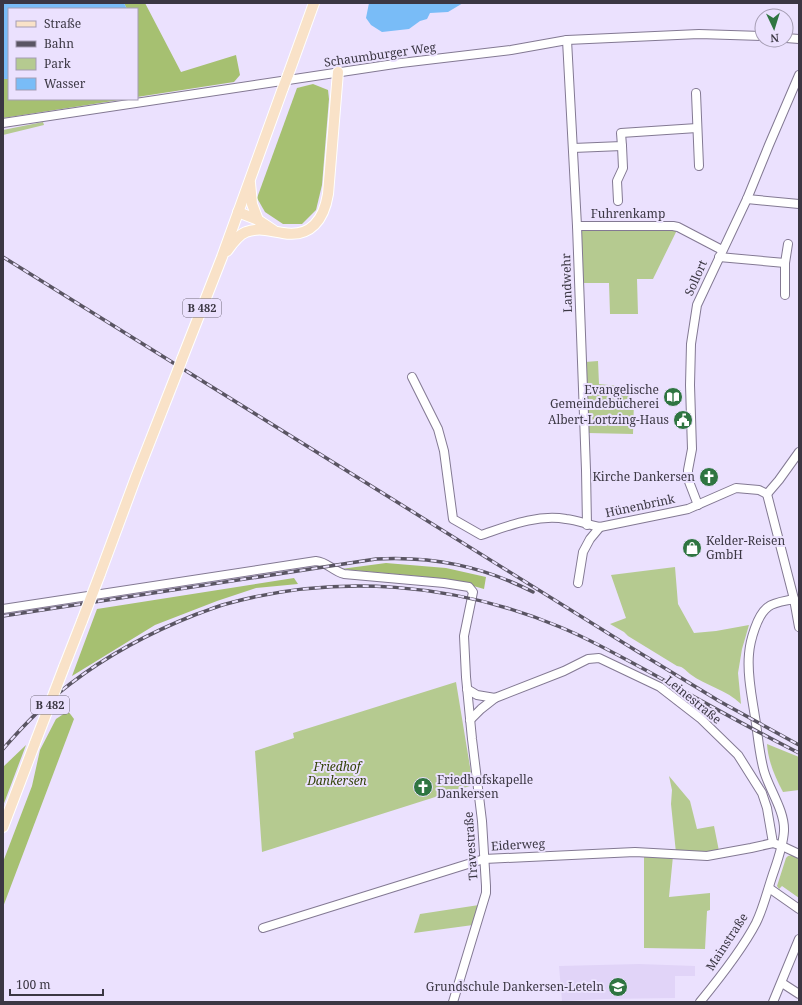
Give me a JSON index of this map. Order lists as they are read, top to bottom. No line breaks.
{"streets":{"main road":["B 482"],"street":["Schaumburger Weg","Fuhrenkamp","Sollort","Landwehr","Hünenbrink","Leinestraße","Eiderweg","Travestraße","Mainstraße"]},"crossings":[["Schaumburger Weg","Landwehr"],["Fuhrenkamp","Sollort"],["Fuhrenkamp","Landwehr"],["Sollort","Hünenbrink"],["Landwehr","Hünenbrink"],["Leinestraße","Eiderweg"],["Leinestraße","Travestraße"],["Eiderweg","Travestraße"]],"parks":["Friedhof Dankersen"],"places":{"library":["Evangelische Gemeindebücherei"],"public building":["Albert-Lortzing-Haus"],"church":["Kirche Dankersen","Friedhofskapelle Dankersen"],"shop":["Kelder-Reisen GmbH"],"school or university":["Grundschule Dankersen-Leteln"]},"legend":["Straße","Bahn","Park","Wasser"],"scale_bar":"100 m","north":"bottom"}
